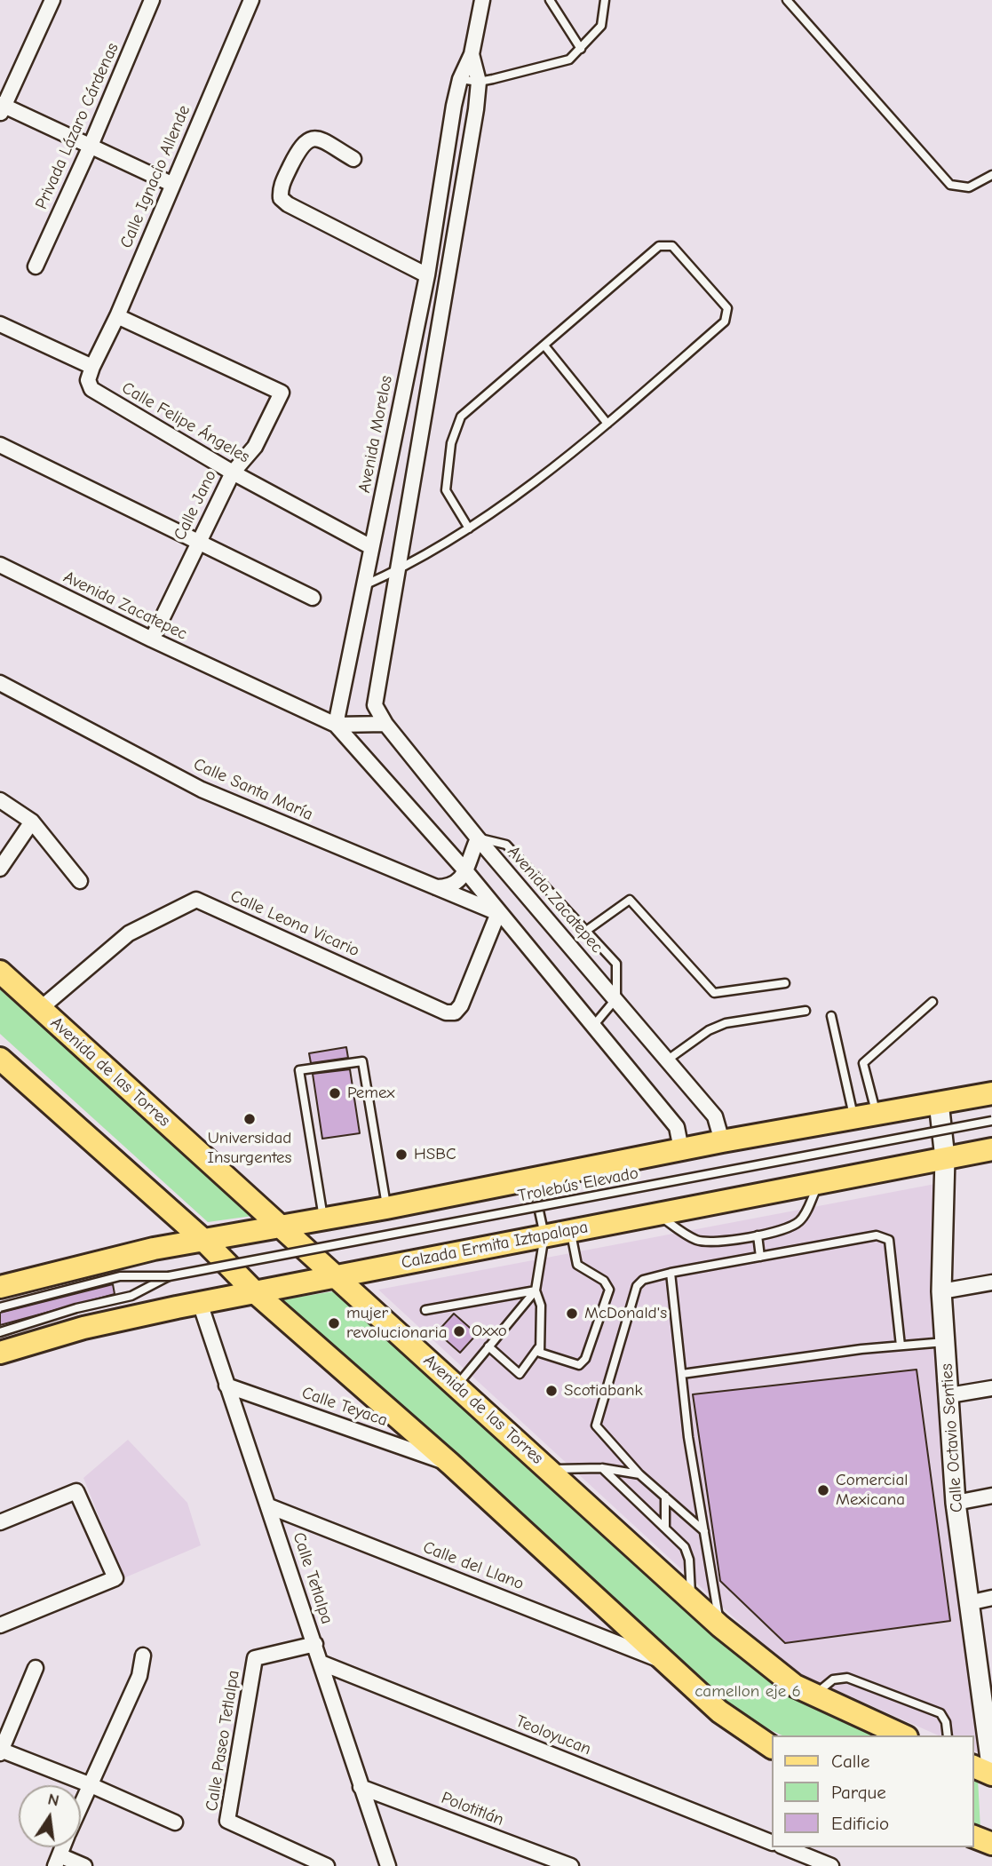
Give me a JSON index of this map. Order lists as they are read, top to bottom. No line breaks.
{"streets":{"main road":["Avenida de las Torres","Calzada Ermita Iztapalapa"],"street":["Privada Lázaro Cárdenas","Calle Ignacio Allende","Calle Felipe Ángeles","Avenida Morelos","Calle Jano","Avenida Zacatepec","Calle Santa María","Calle Leona Vicario","Calle Teyaca","Calle Octavio Senties","Calle del Llano","Calle Tetlalpa","Teoloyucan","Calle Paseo Tetlalpa","Polotitlán"],"lane":["Trolebús Elevado"]},"crossings":[["Calle Ignacio Allende","Calle Felipe Ángeles"],["Calle Ignacio Allende","Calle Jano"],["Calle Felipe Ángeles","Avenida Morelos"],["Calle Felipe Ángeles","Calle Jano"],["Avenida Morelos","Avenida Zacatepec"],["Calle Jano","Avenida Zacatepec"],["Avenida Zacatepec","Calle Santa María"],["Avenida Zacatepec","Calle Leona Vicario"],["Calle Santa María","Calle Leona Vicario"],["Calle Leona Vicario","Avenida de las Torres"],["Avenida de las Torres","Calzada Ermita Iztapalapa"],["Calzada Ermita Iztapalapa","Calle Octavio Senties"],["Calzada Ermita Iztapalapa","Calle Tetlalpa"],["Calle Teyaca","Calle Tetlalpa"],["Calle del Llano","Calle Tetlalpa"],["Calle Tetlalpa","Teoloyucan"],["Calle Tetlalpa","Calle Paseo Tetlalpa"],["Calle Tetlalpa","Polotitlán"]],"parks":["camellon eje 6"],"places":["Pemex","Universidad Insurgentes","HSBC","McDonald's","mujer revolucionaria","Oxxo","Scotiabank","Comercial Mexicana"],"legend":["Calle","Parque","Edificio"],"north":"top"}
